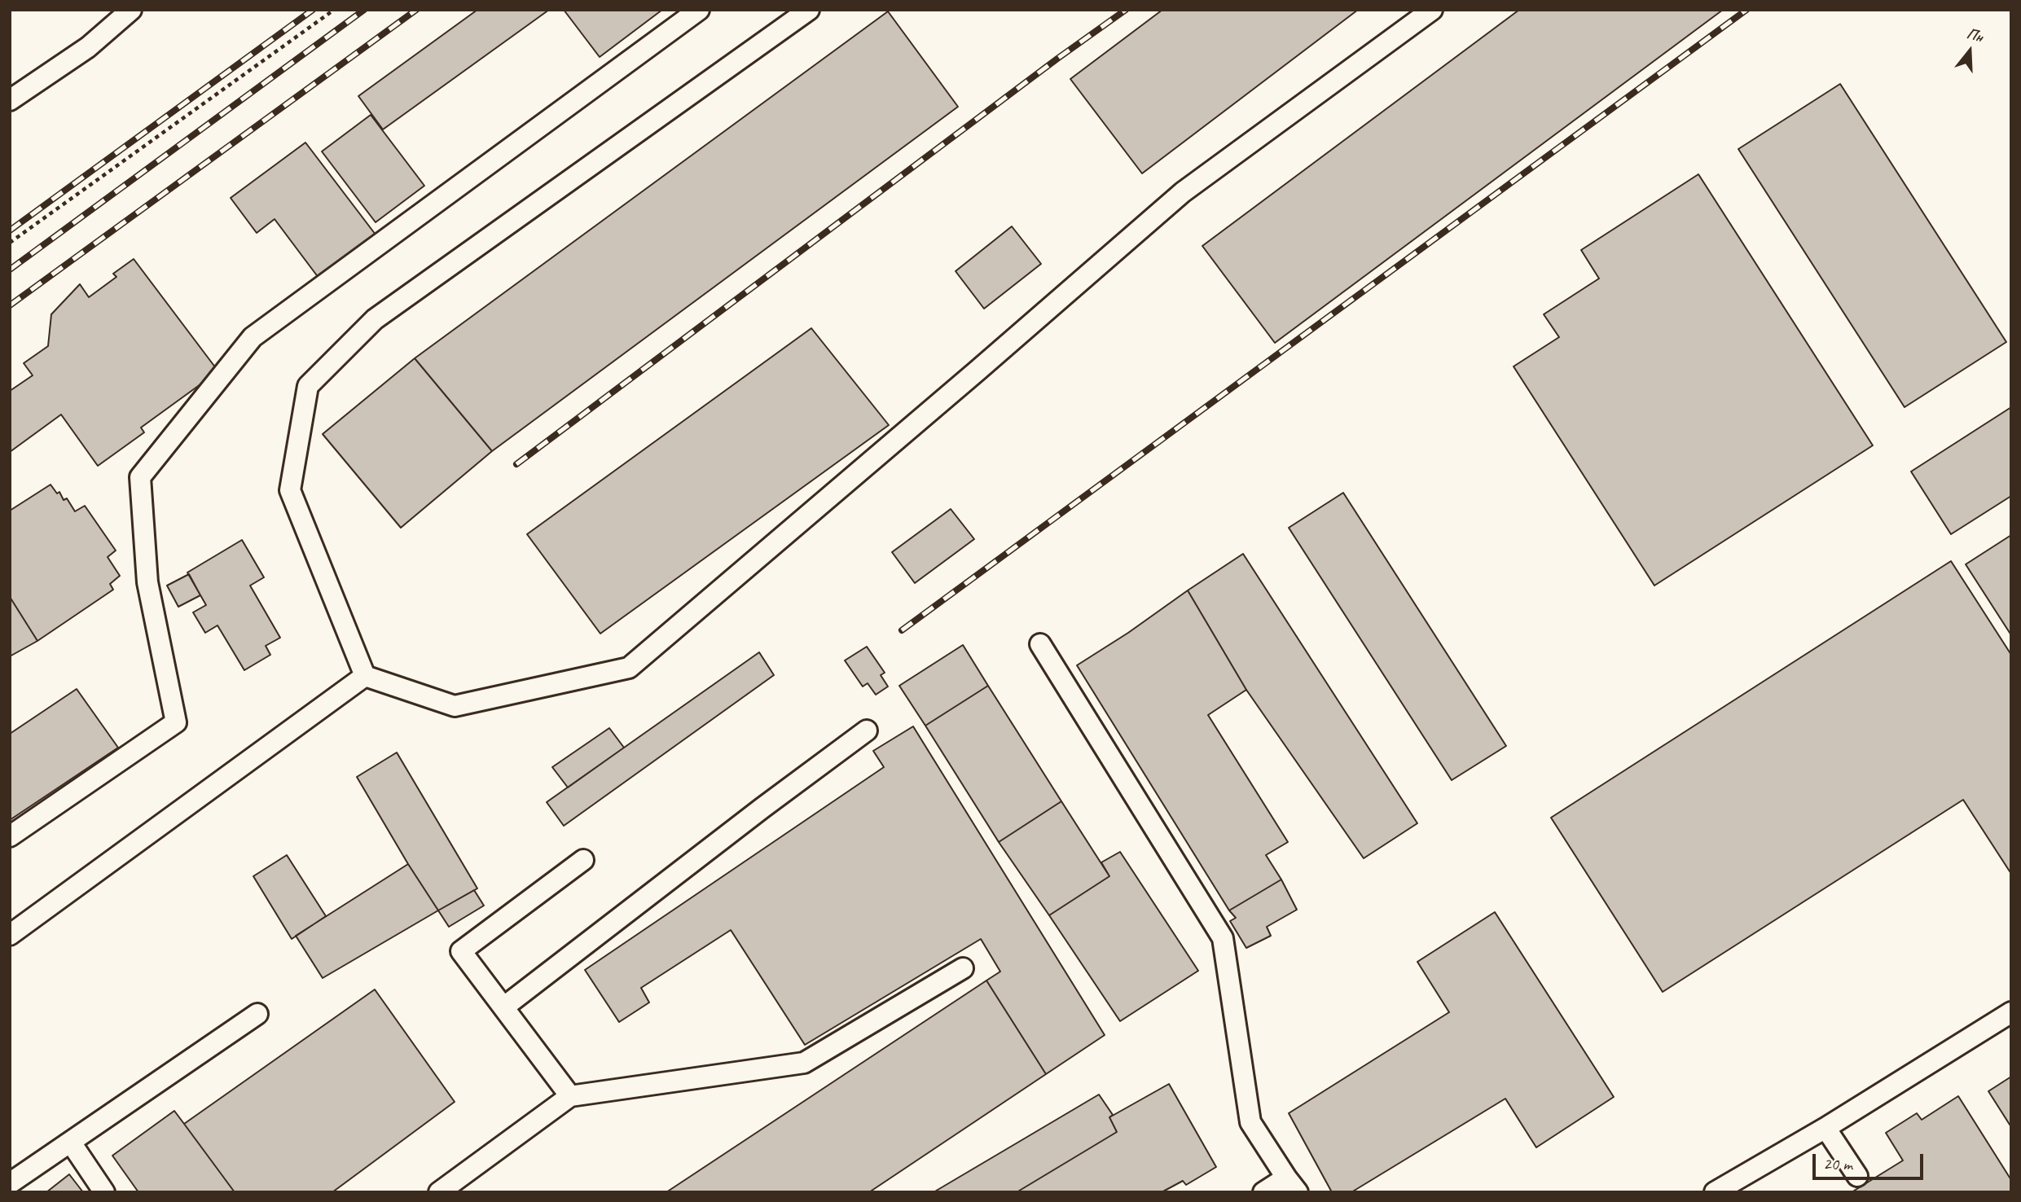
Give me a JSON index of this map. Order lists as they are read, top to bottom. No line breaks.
{"scale_bar":"20 m","north":"top"}
